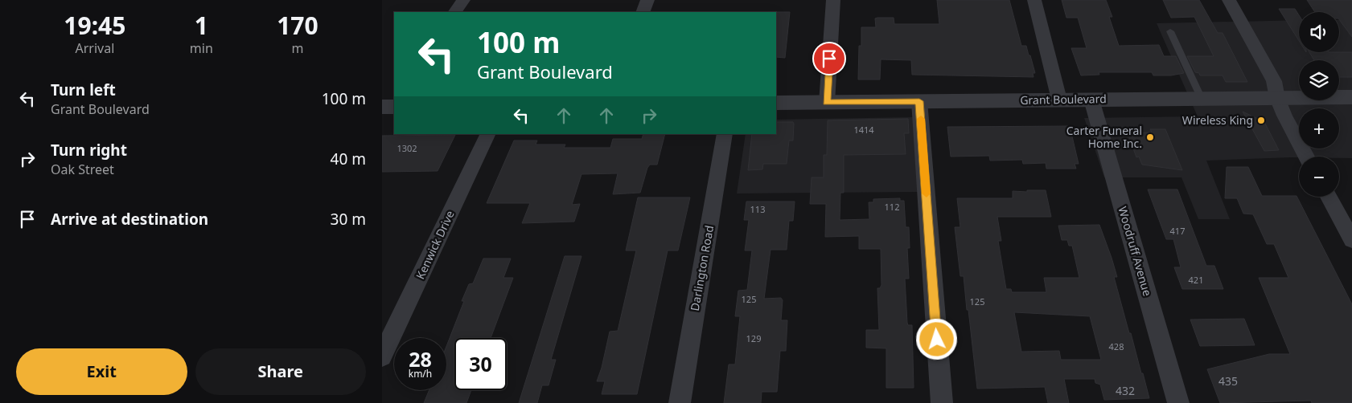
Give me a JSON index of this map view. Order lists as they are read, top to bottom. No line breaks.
{"streets":{"street":["Grant Boulevard","Kenwick Drive","Woodruff Avenue","Darlington Road"]},"crossings":[["Grant Boulevard","Woodruff Avenue"]],"places":["Wireless King","Carter Funeral Home Inc."],"house_numbers":["1414","1302","112","113","417","421","125","125","129","428","435","432"],"page":{"eta":["19:45","Arrival","1","min","170","m"],"map_buttons":["+","−"],"turn":["100 m","Grant Boulevard"],"list":[{"name":"Turn left","note":"Grant Boulevard","value":"100 m"},{"name":"Turn right","note":"Oak Street","value":"40 m"},{"name":"Arrive at destination","value":"30 m"}],"speed":"28 km/h","limit":"30","buttons":["Exit","Share"]}}
